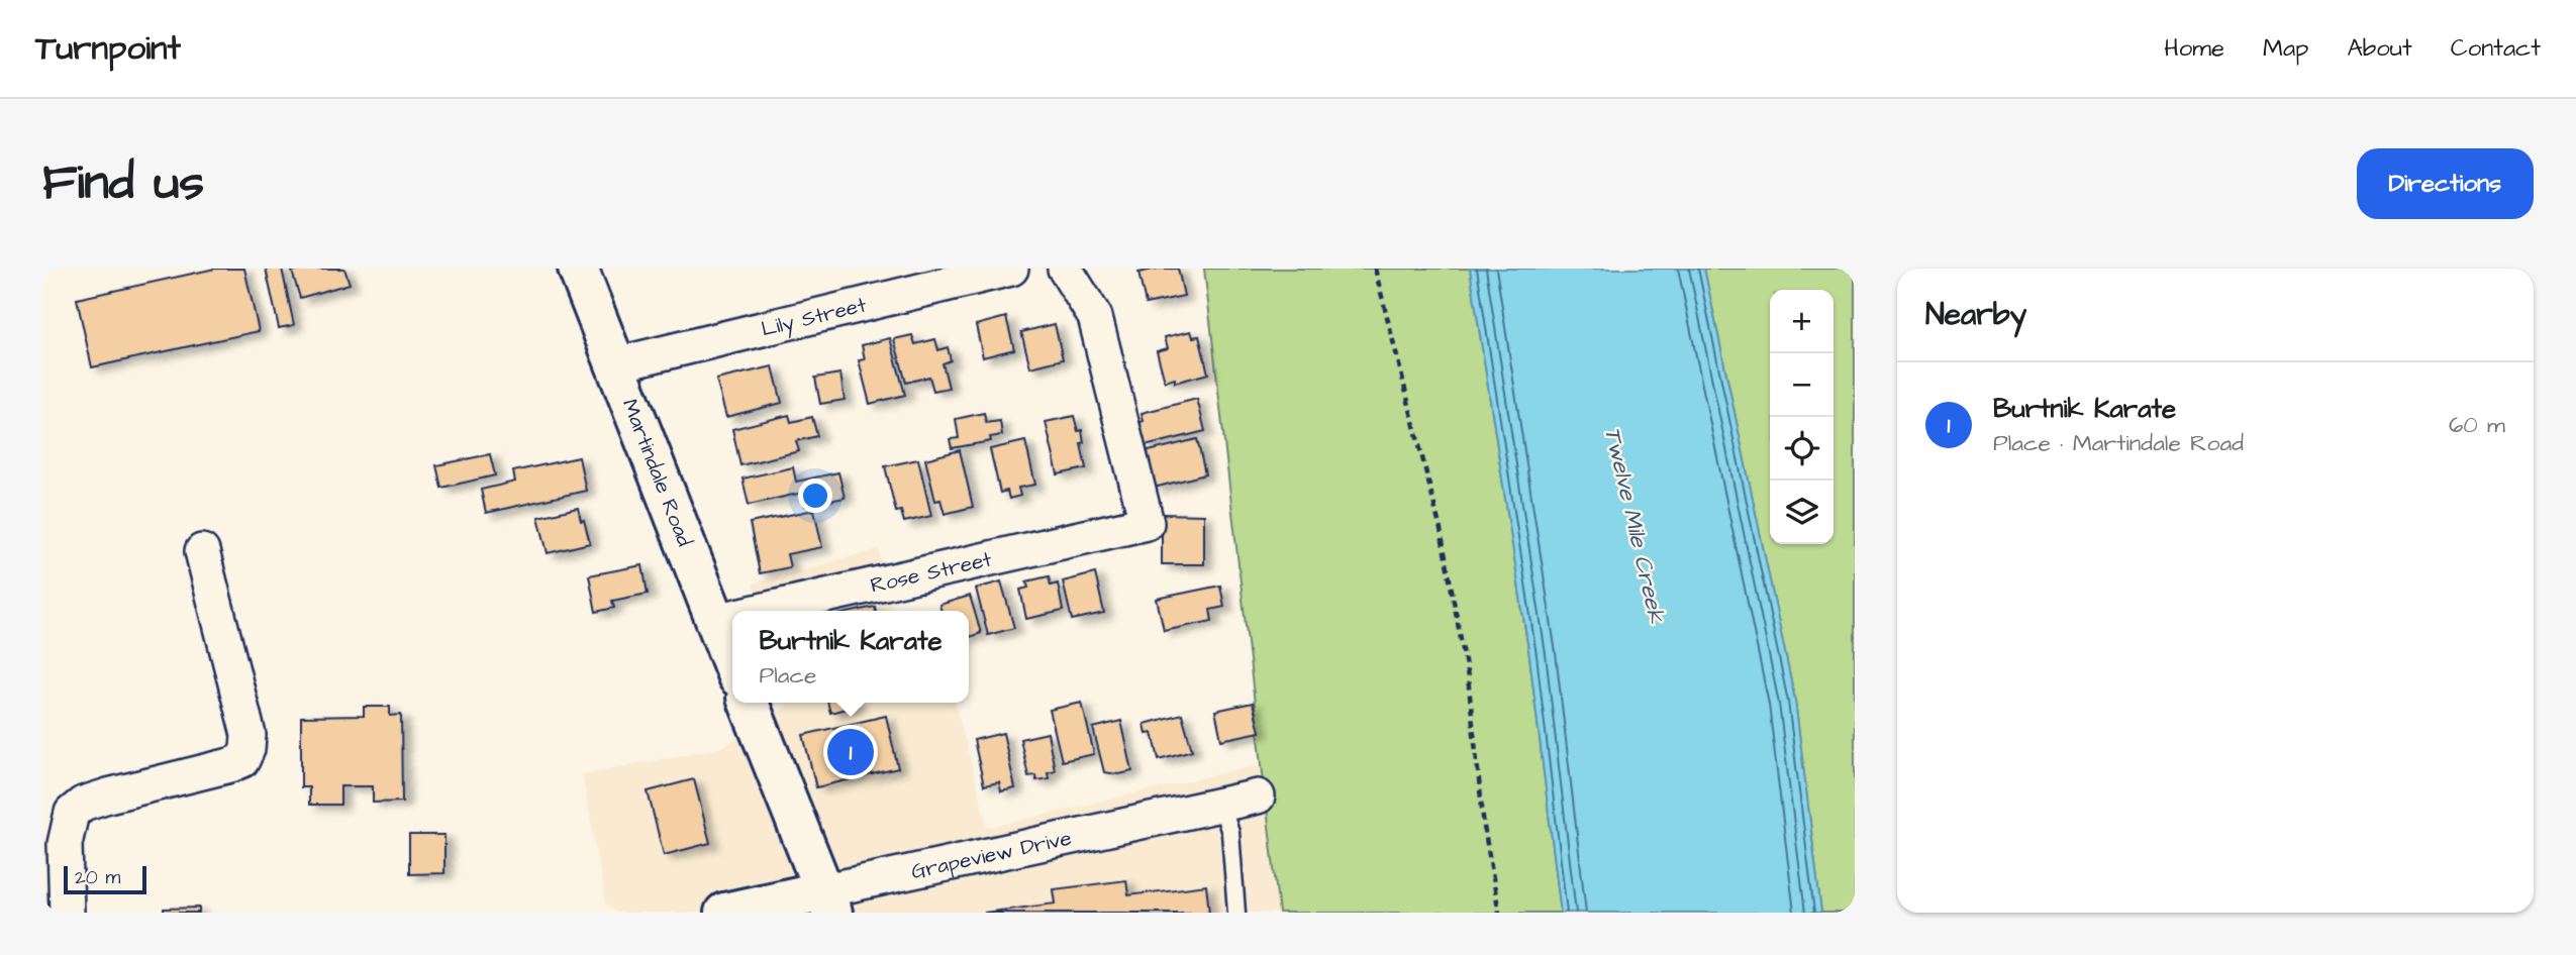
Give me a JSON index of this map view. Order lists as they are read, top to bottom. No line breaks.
{"streets":{"main road":["Martindale Road","Grapeview Drive"],"street":["Lily Street","Rose Street"]},"crossings":[["Lily Street","Martindale Road"],["Martindale Road","Rose Street"]],"water":["Twelve Mile Creek"],"scale_bar":"20 m","page":{"header":"Turnpoint","nav":["Home","Map","About","Contact"],"buttons":"Directions","title":"Find us","heading":"Nearby","map_buttons":["+","−"],"list":[{"mark":"1","name":"Burtnik Karate","note":"Place · Martindale Road","value":"60 m"}],"popup":["Burtnik Karate","Place"],"pins":"1","scale":"20 m"}}
